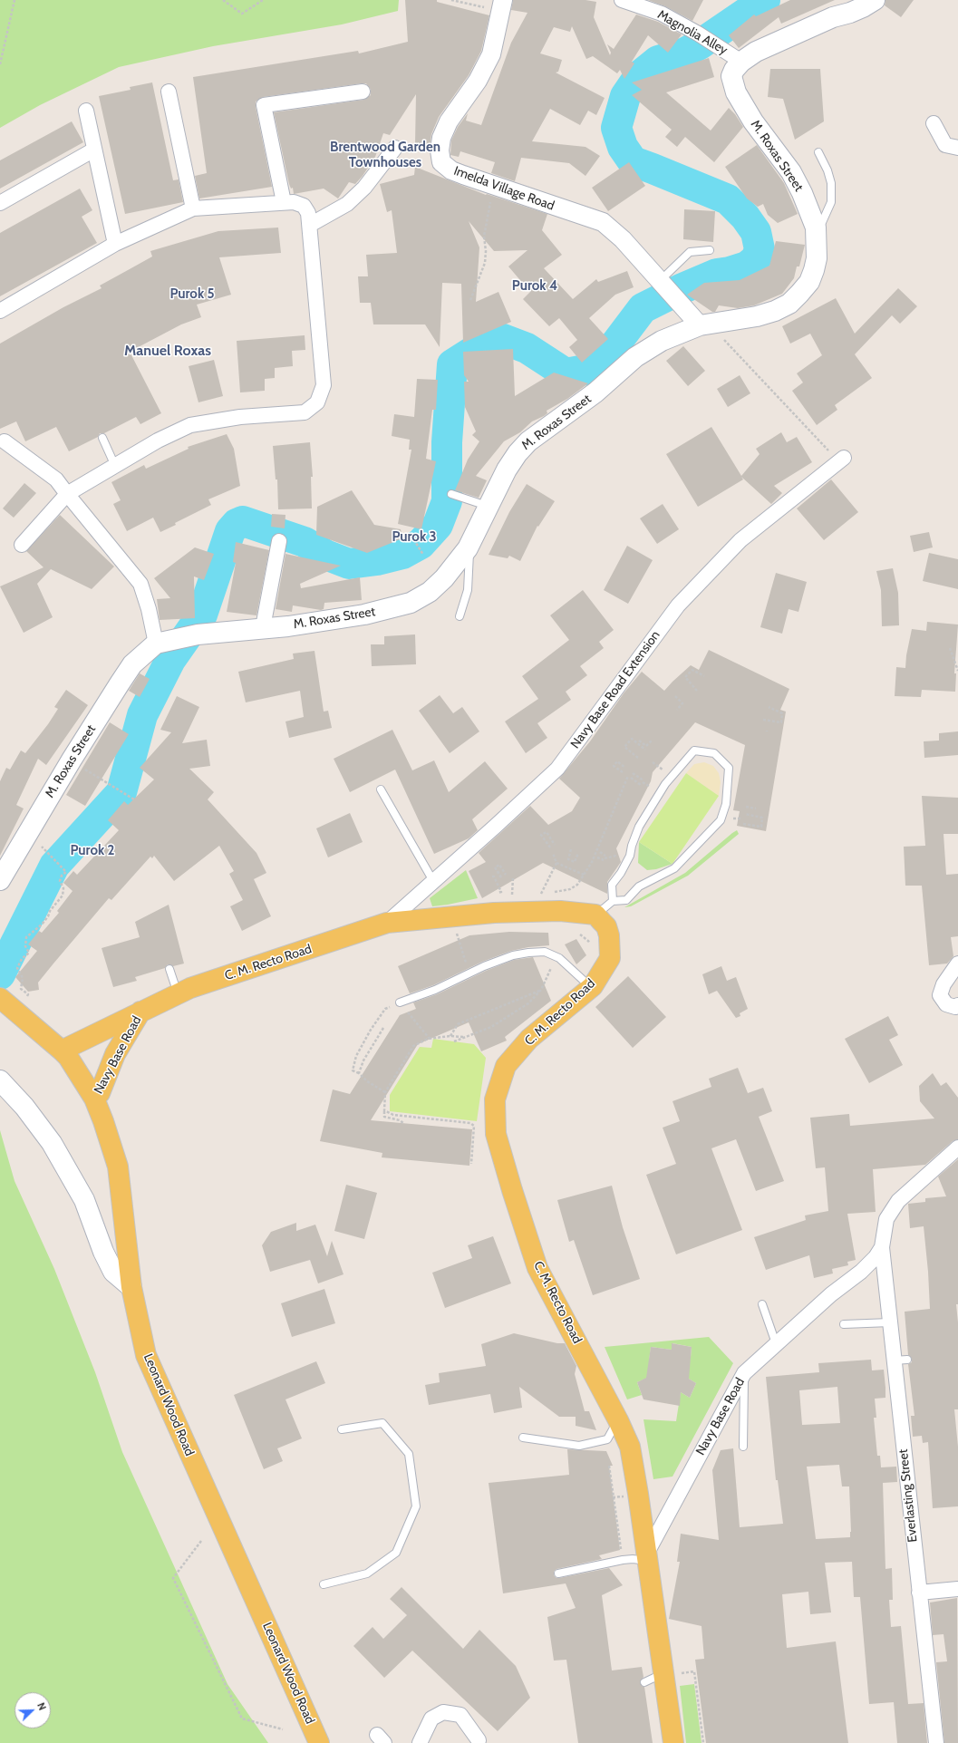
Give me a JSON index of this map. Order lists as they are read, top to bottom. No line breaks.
{"streets":{"main road":["M. Roxas Street","C. M. Recto Road","Navy Base Road","Leonard Wood Road"],"street":["Magnolia Alley","Imelda Village Road","Navy Base Road Extension","Everlasting Street"]},"crossings":[["Magnolia Alley","M. Roxas Street"],["M. Roxas Street","Imelda Village Road"],["Navy Base Road Extension","C. M. Recto Road"],["C. M. Recto Road","Navy Base Road"],["C. M. Recto Road","Leonard Wood Road"],["Navy Base Road","Leonard Wood Road"],["Navy Base Road","Everlasting Street"]],"districts":["Brentwood Garden Townhouses","Purok 4","Purok 5","Manuel Roxas","Purok 3","Purok 2"],"north":"top right"}
